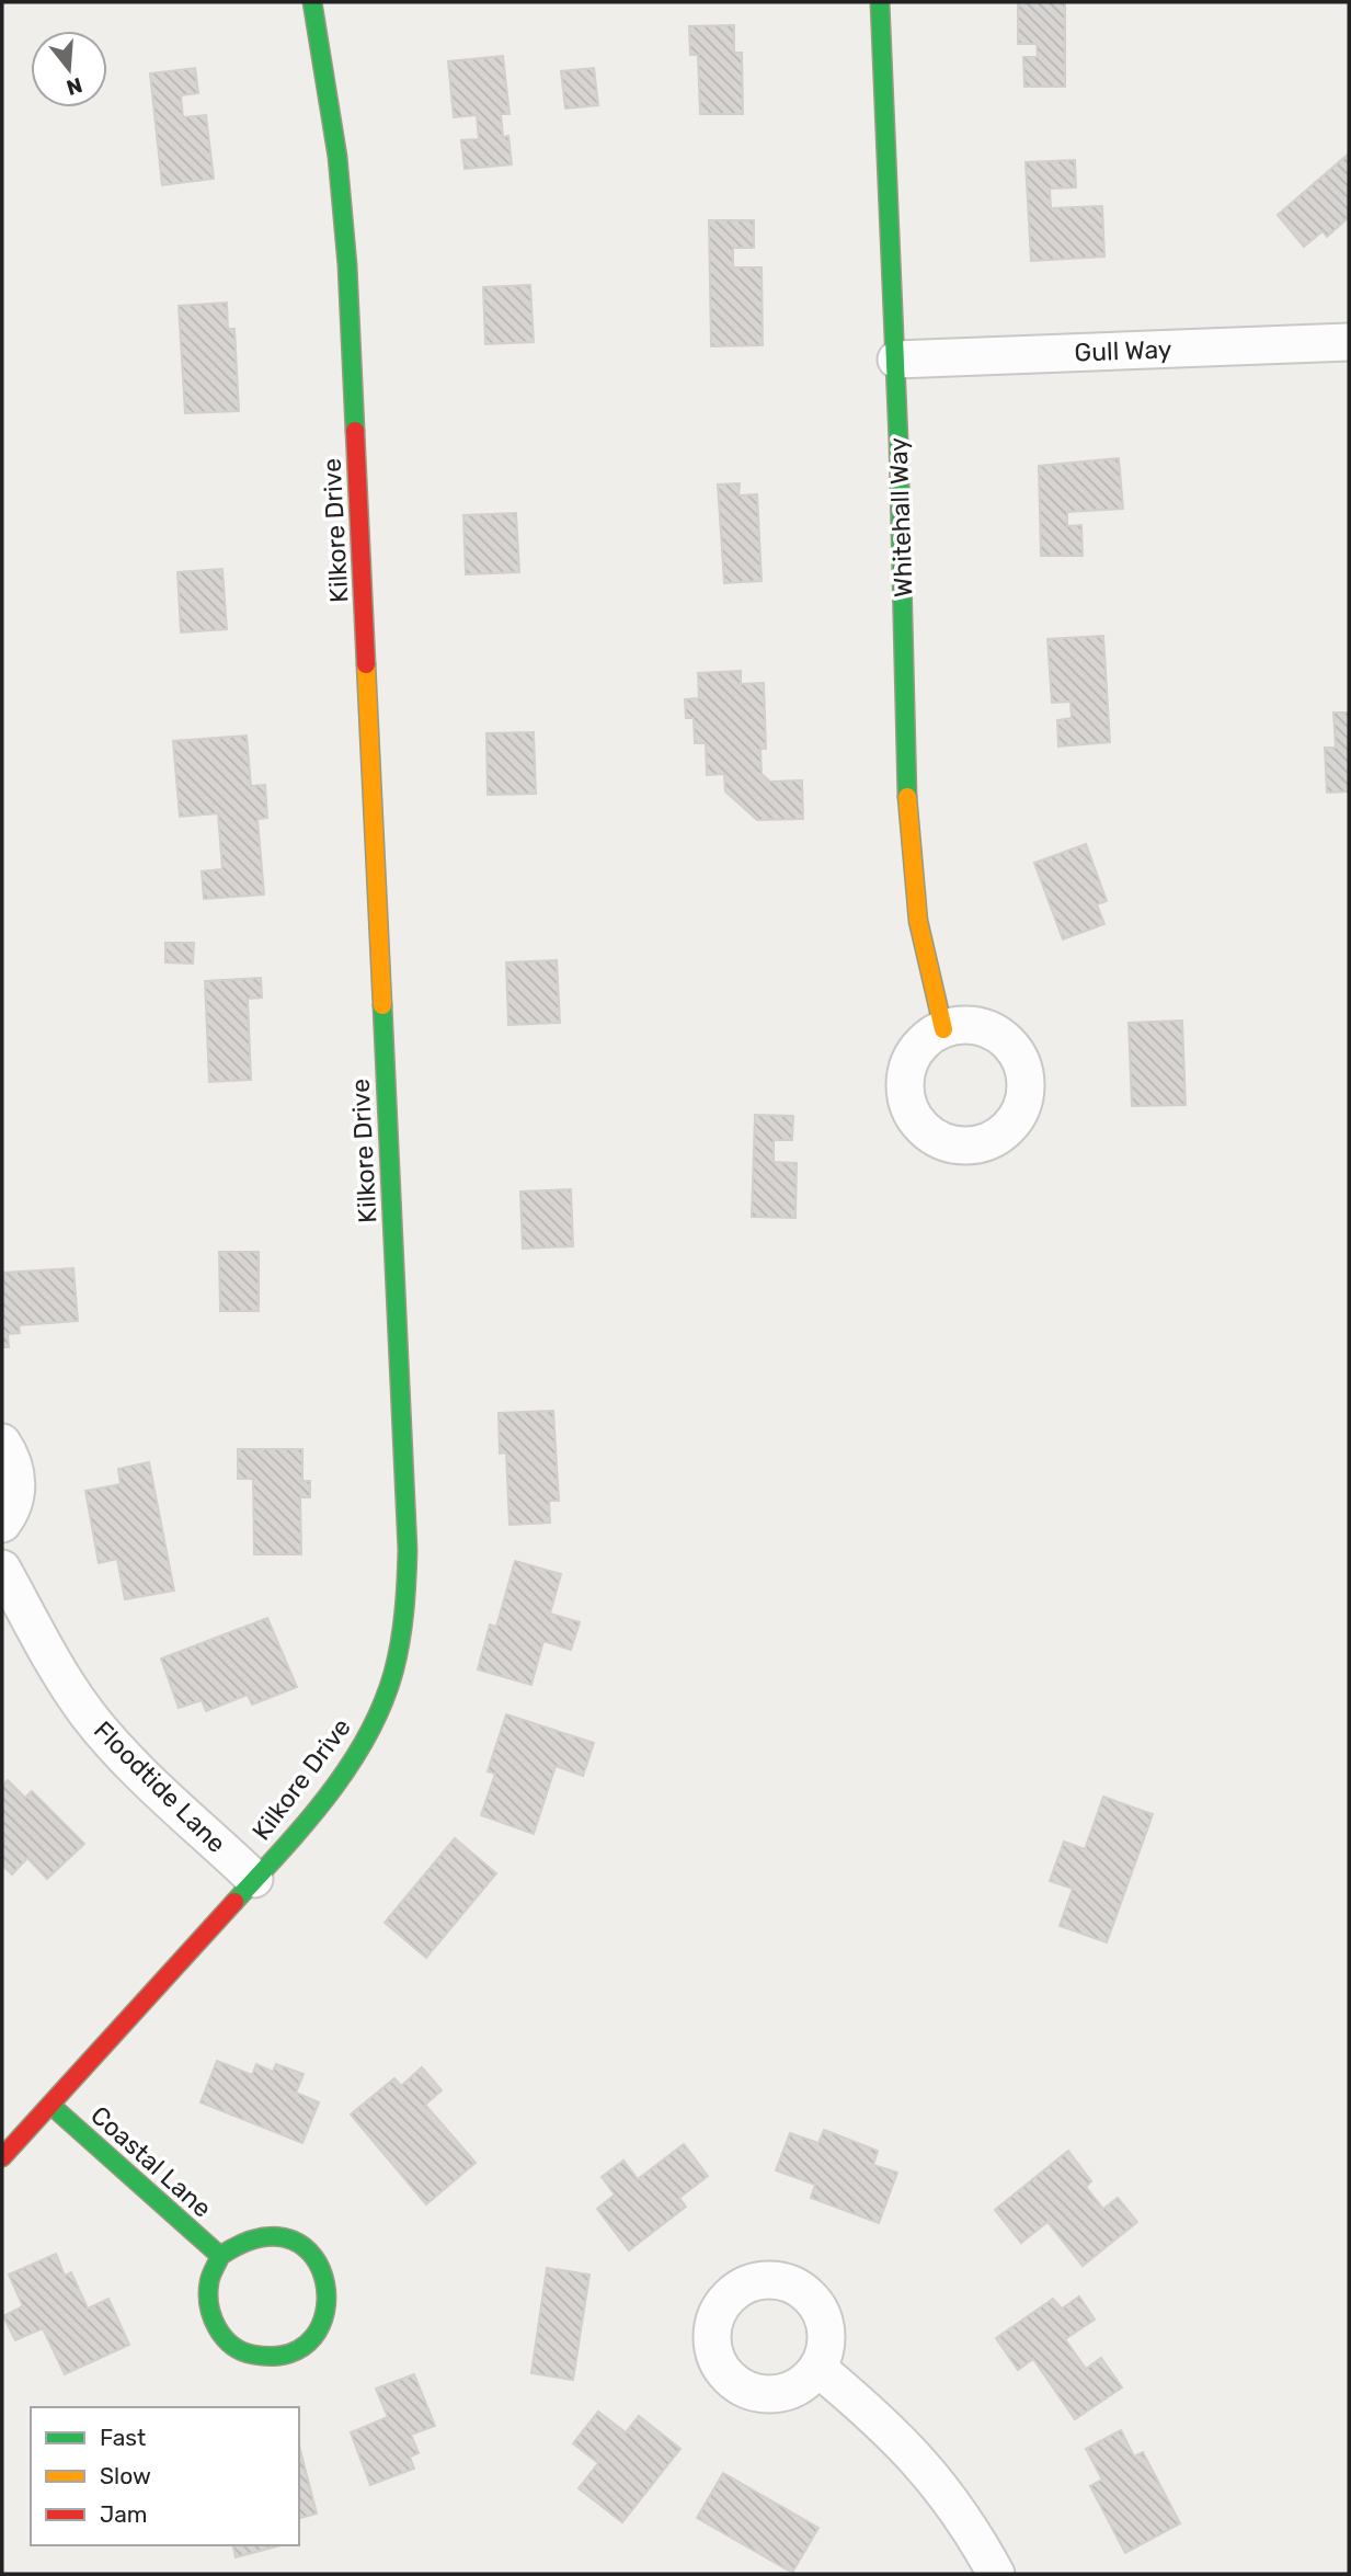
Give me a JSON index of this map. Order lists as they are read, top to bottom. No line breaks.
{"streets":{"street":["Gull Way","Whitehall Way","Kilkore Drive","Floodtide Lane","Coastal Lane"]},"crossings":[["Gull Way","Whitehall Way"],["Kilkore Drive","Floodtide Lane"],["Kilkore Drive","Coastal Lane"]],"legend":["Fast","Slow","Jam"],"north":"bottom"}
